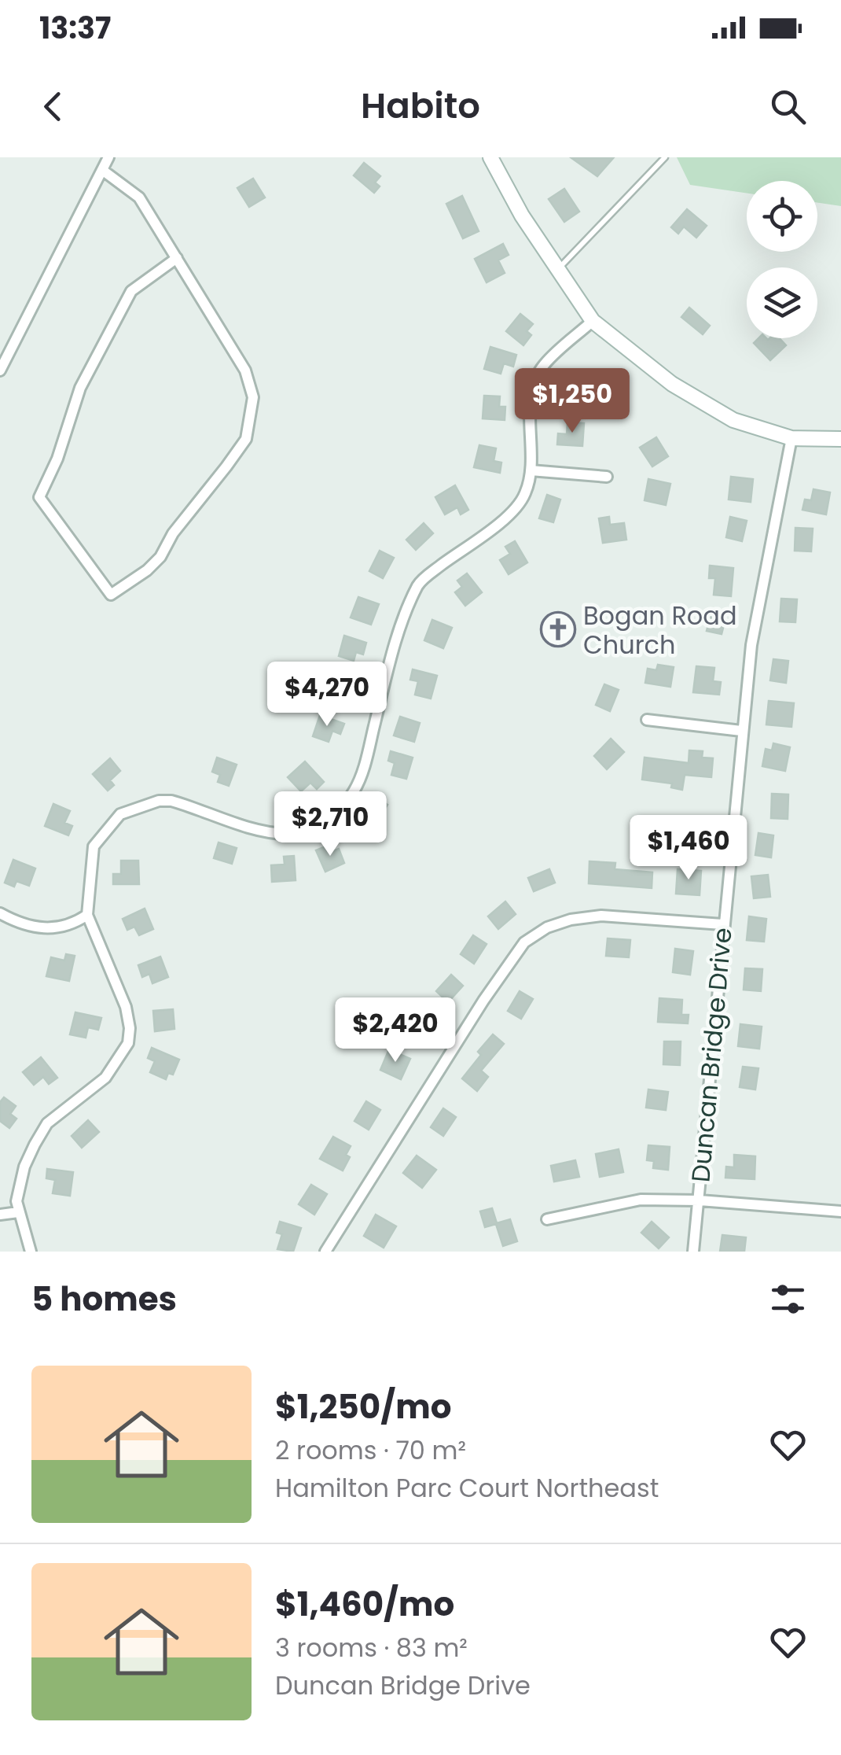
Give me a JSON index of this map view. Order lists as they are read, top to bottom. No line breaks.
{"streets":{"street":["Duncan Bridge Drive"]},"places":{"church":["Bogan Road Church"]},"page":{"status":"13:37","header":"Habito","price":["$1,250","$4,270","$2,710","$1,460","$2,420"],"heading":"5 homes","list":[{"name":"$1,250/mo","note":"2 rooms · 70 m² · Hamilton Parc Court Northeast"},{"name":"$1,460/mo","note":"3 rooms · 83 m² · Duncan Bridge Drive"}]}}
